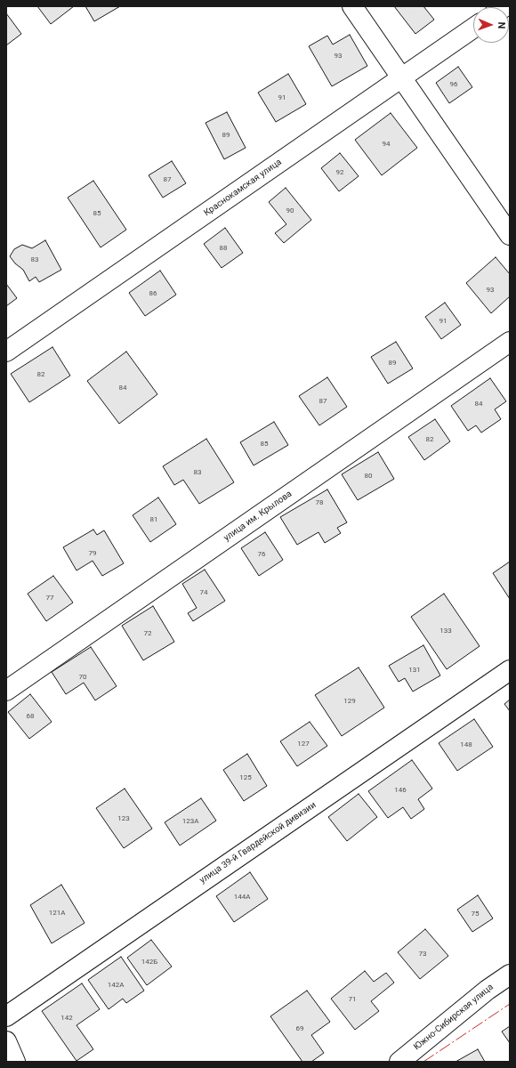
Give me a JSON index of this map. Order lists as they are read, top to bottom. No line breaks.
{"streets":{"street":["Краснокамская улица","улица им. Крылова","улица 39-й Гвардейской дивизии","Южно-Сибирская улица"]},"house_numbers":["93","96","91","89","94","92","87","90","85","88","83","93","86","91","89","82","84","87","84","82","85","83","80","78","81","79","76","74","77","133","72","131","70","129","68","127","148","125","146","123","123А","144А","121А","75","73","142Б","142А","71","142","69"],"north":"right"}
